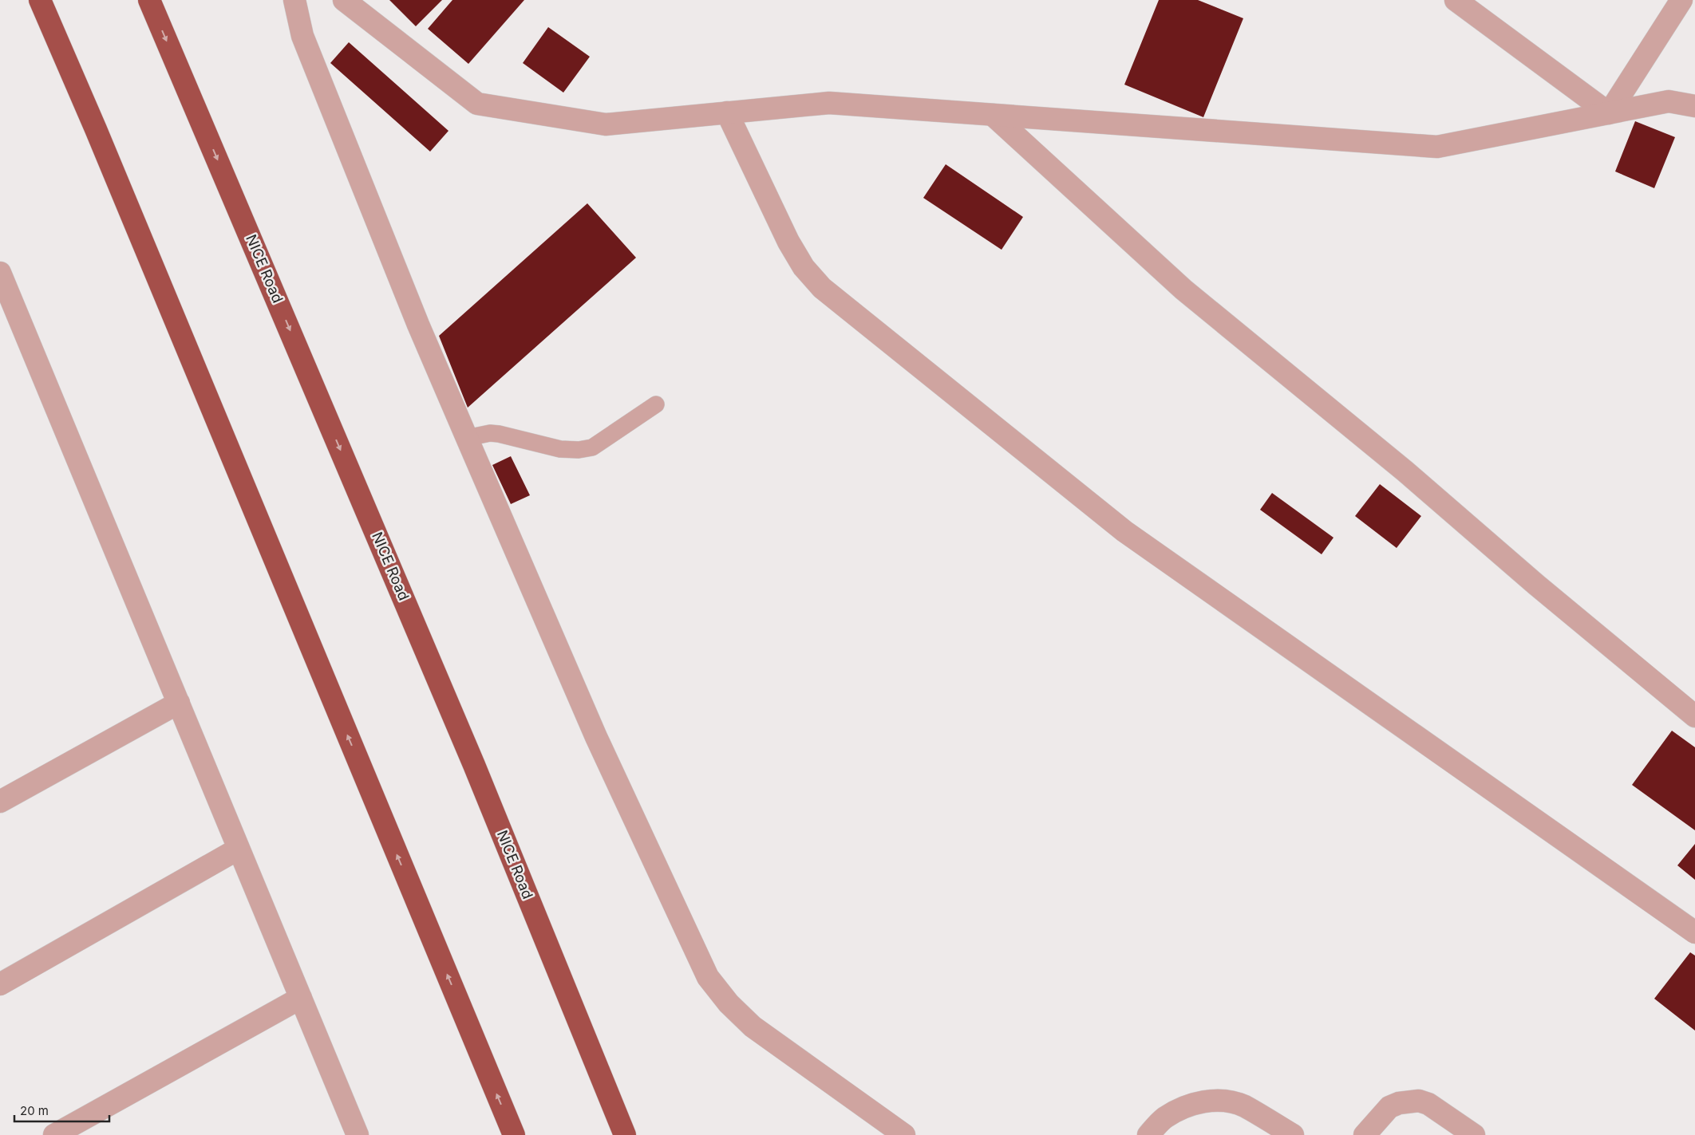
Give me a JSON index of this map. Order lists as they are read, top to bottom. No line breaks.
{"streets":{"highway":["NICE Road"]},"scale_bar":"20 m"}
